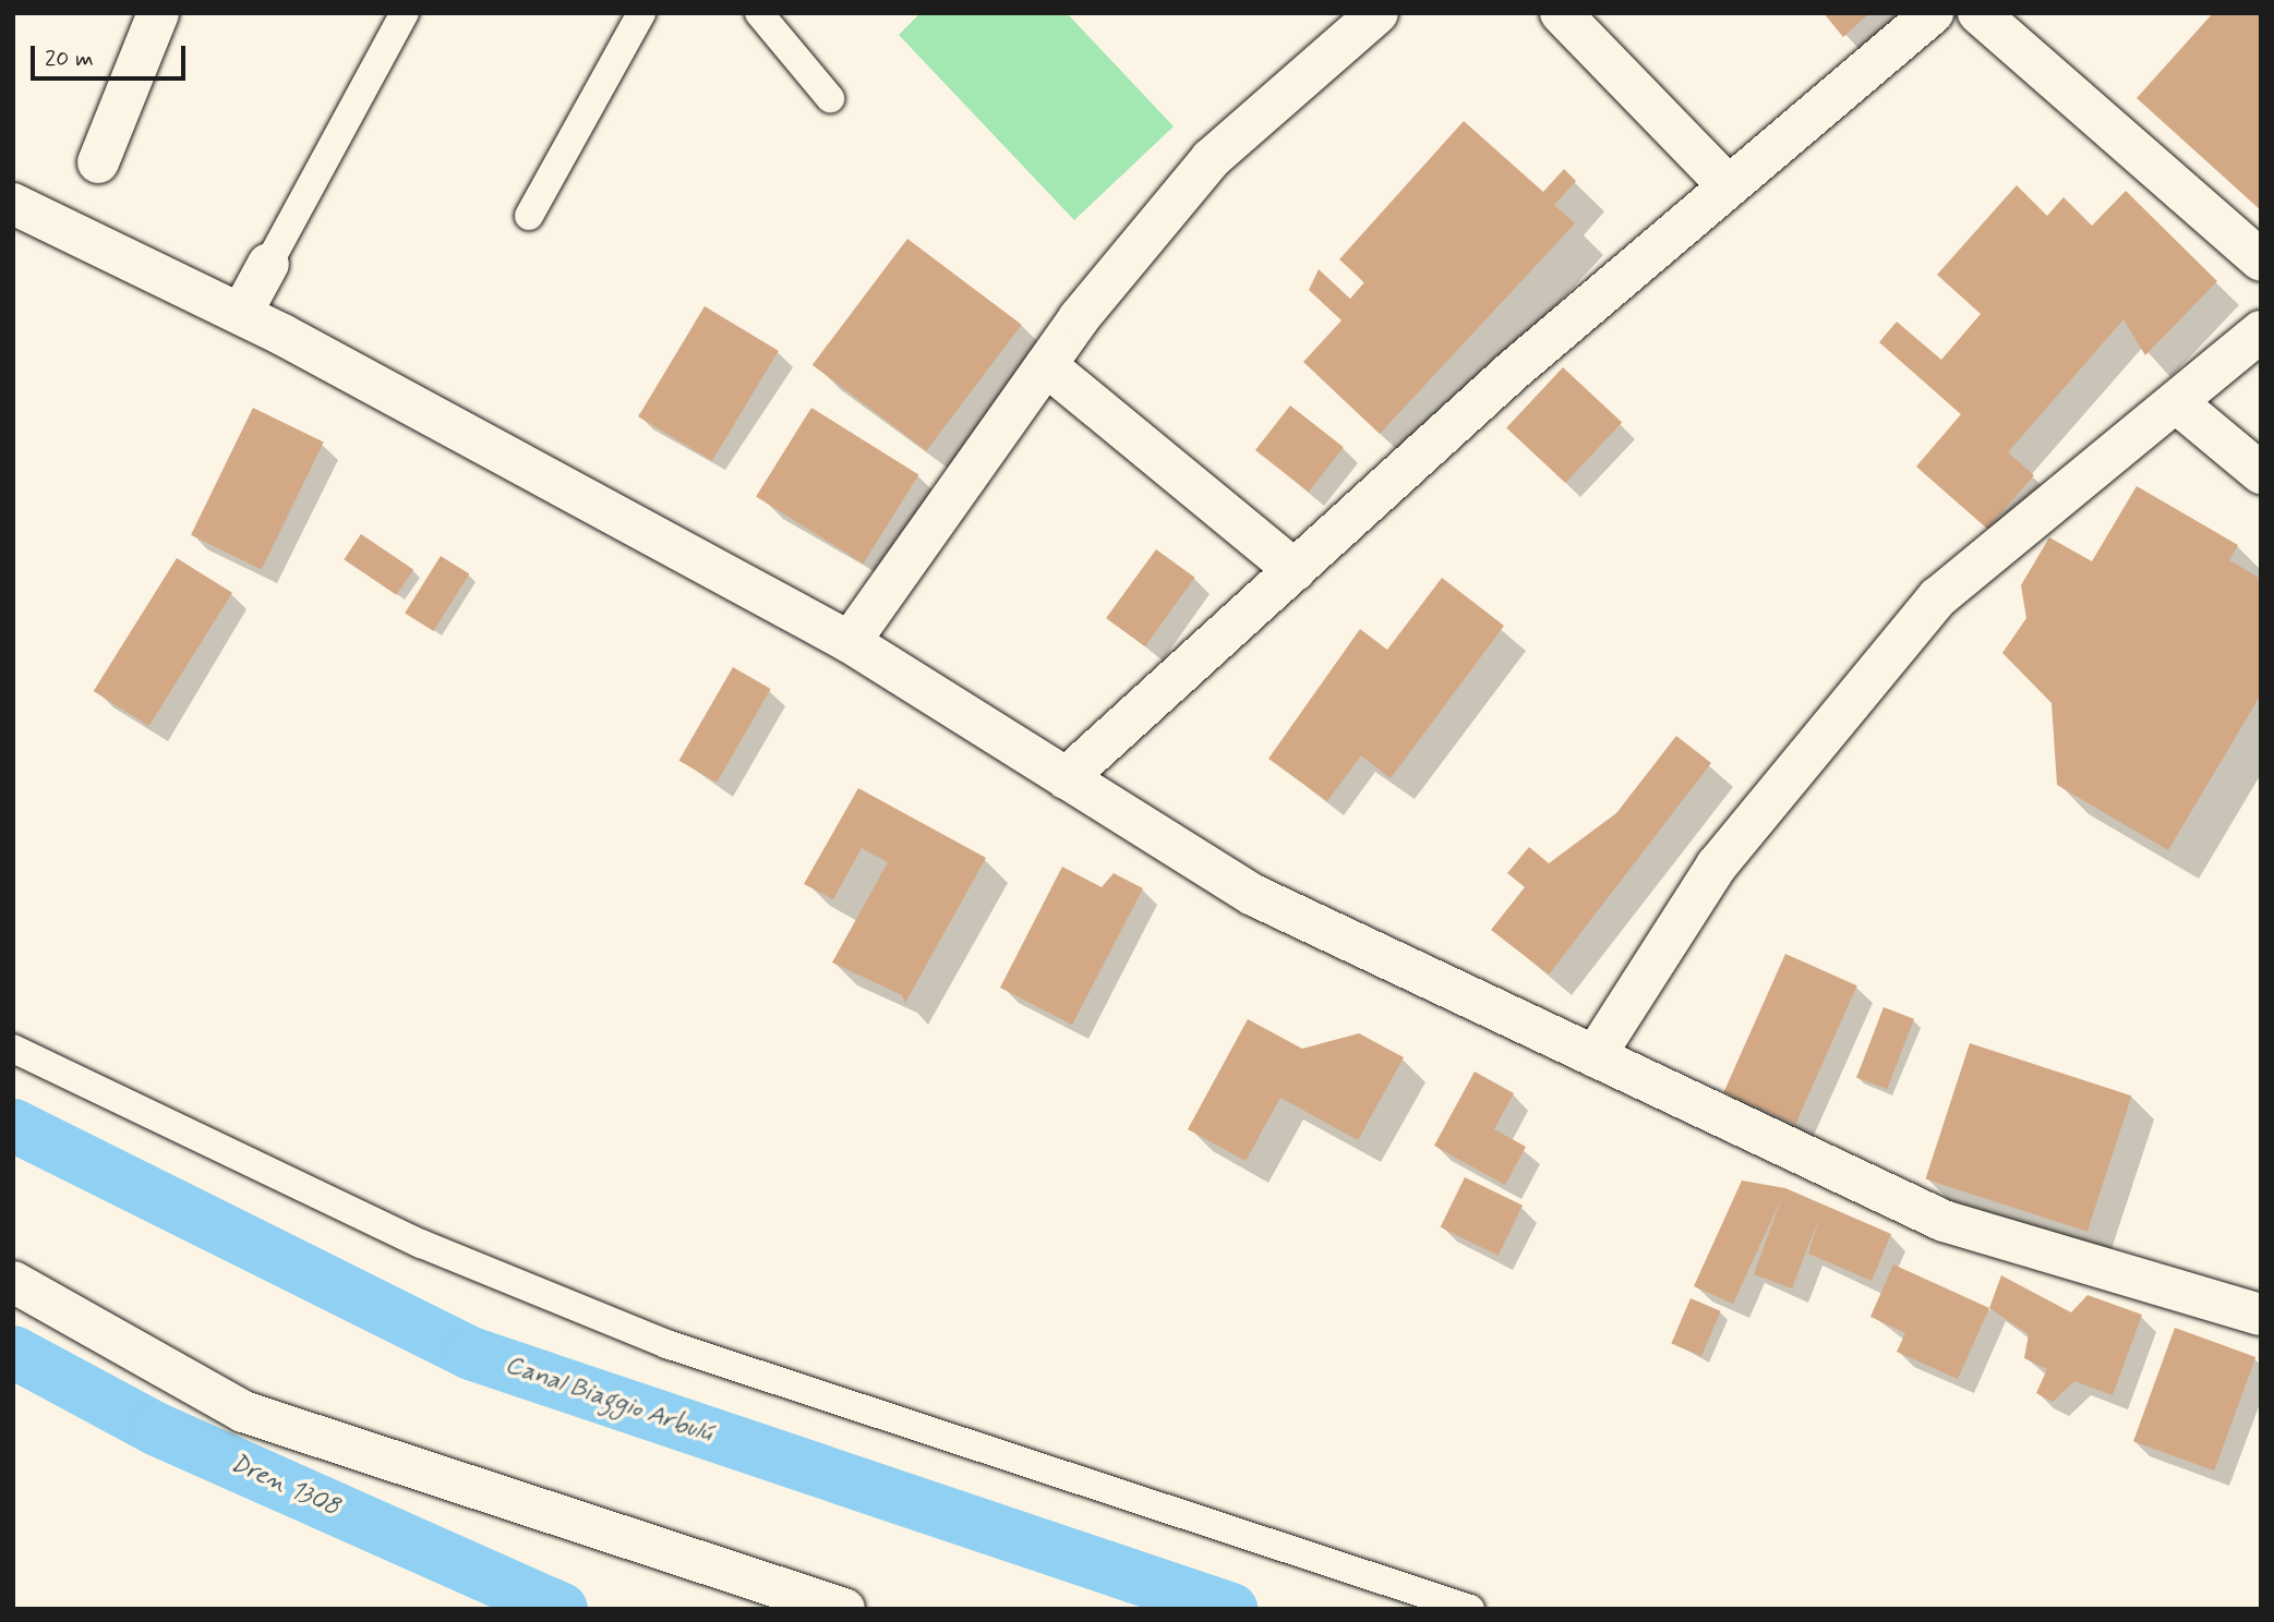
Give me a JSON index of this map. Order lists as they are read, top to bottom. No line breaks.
{"water":["Canal Biaggio Arbulú","Dren 1308"],"scale_bar":"20 m"}
